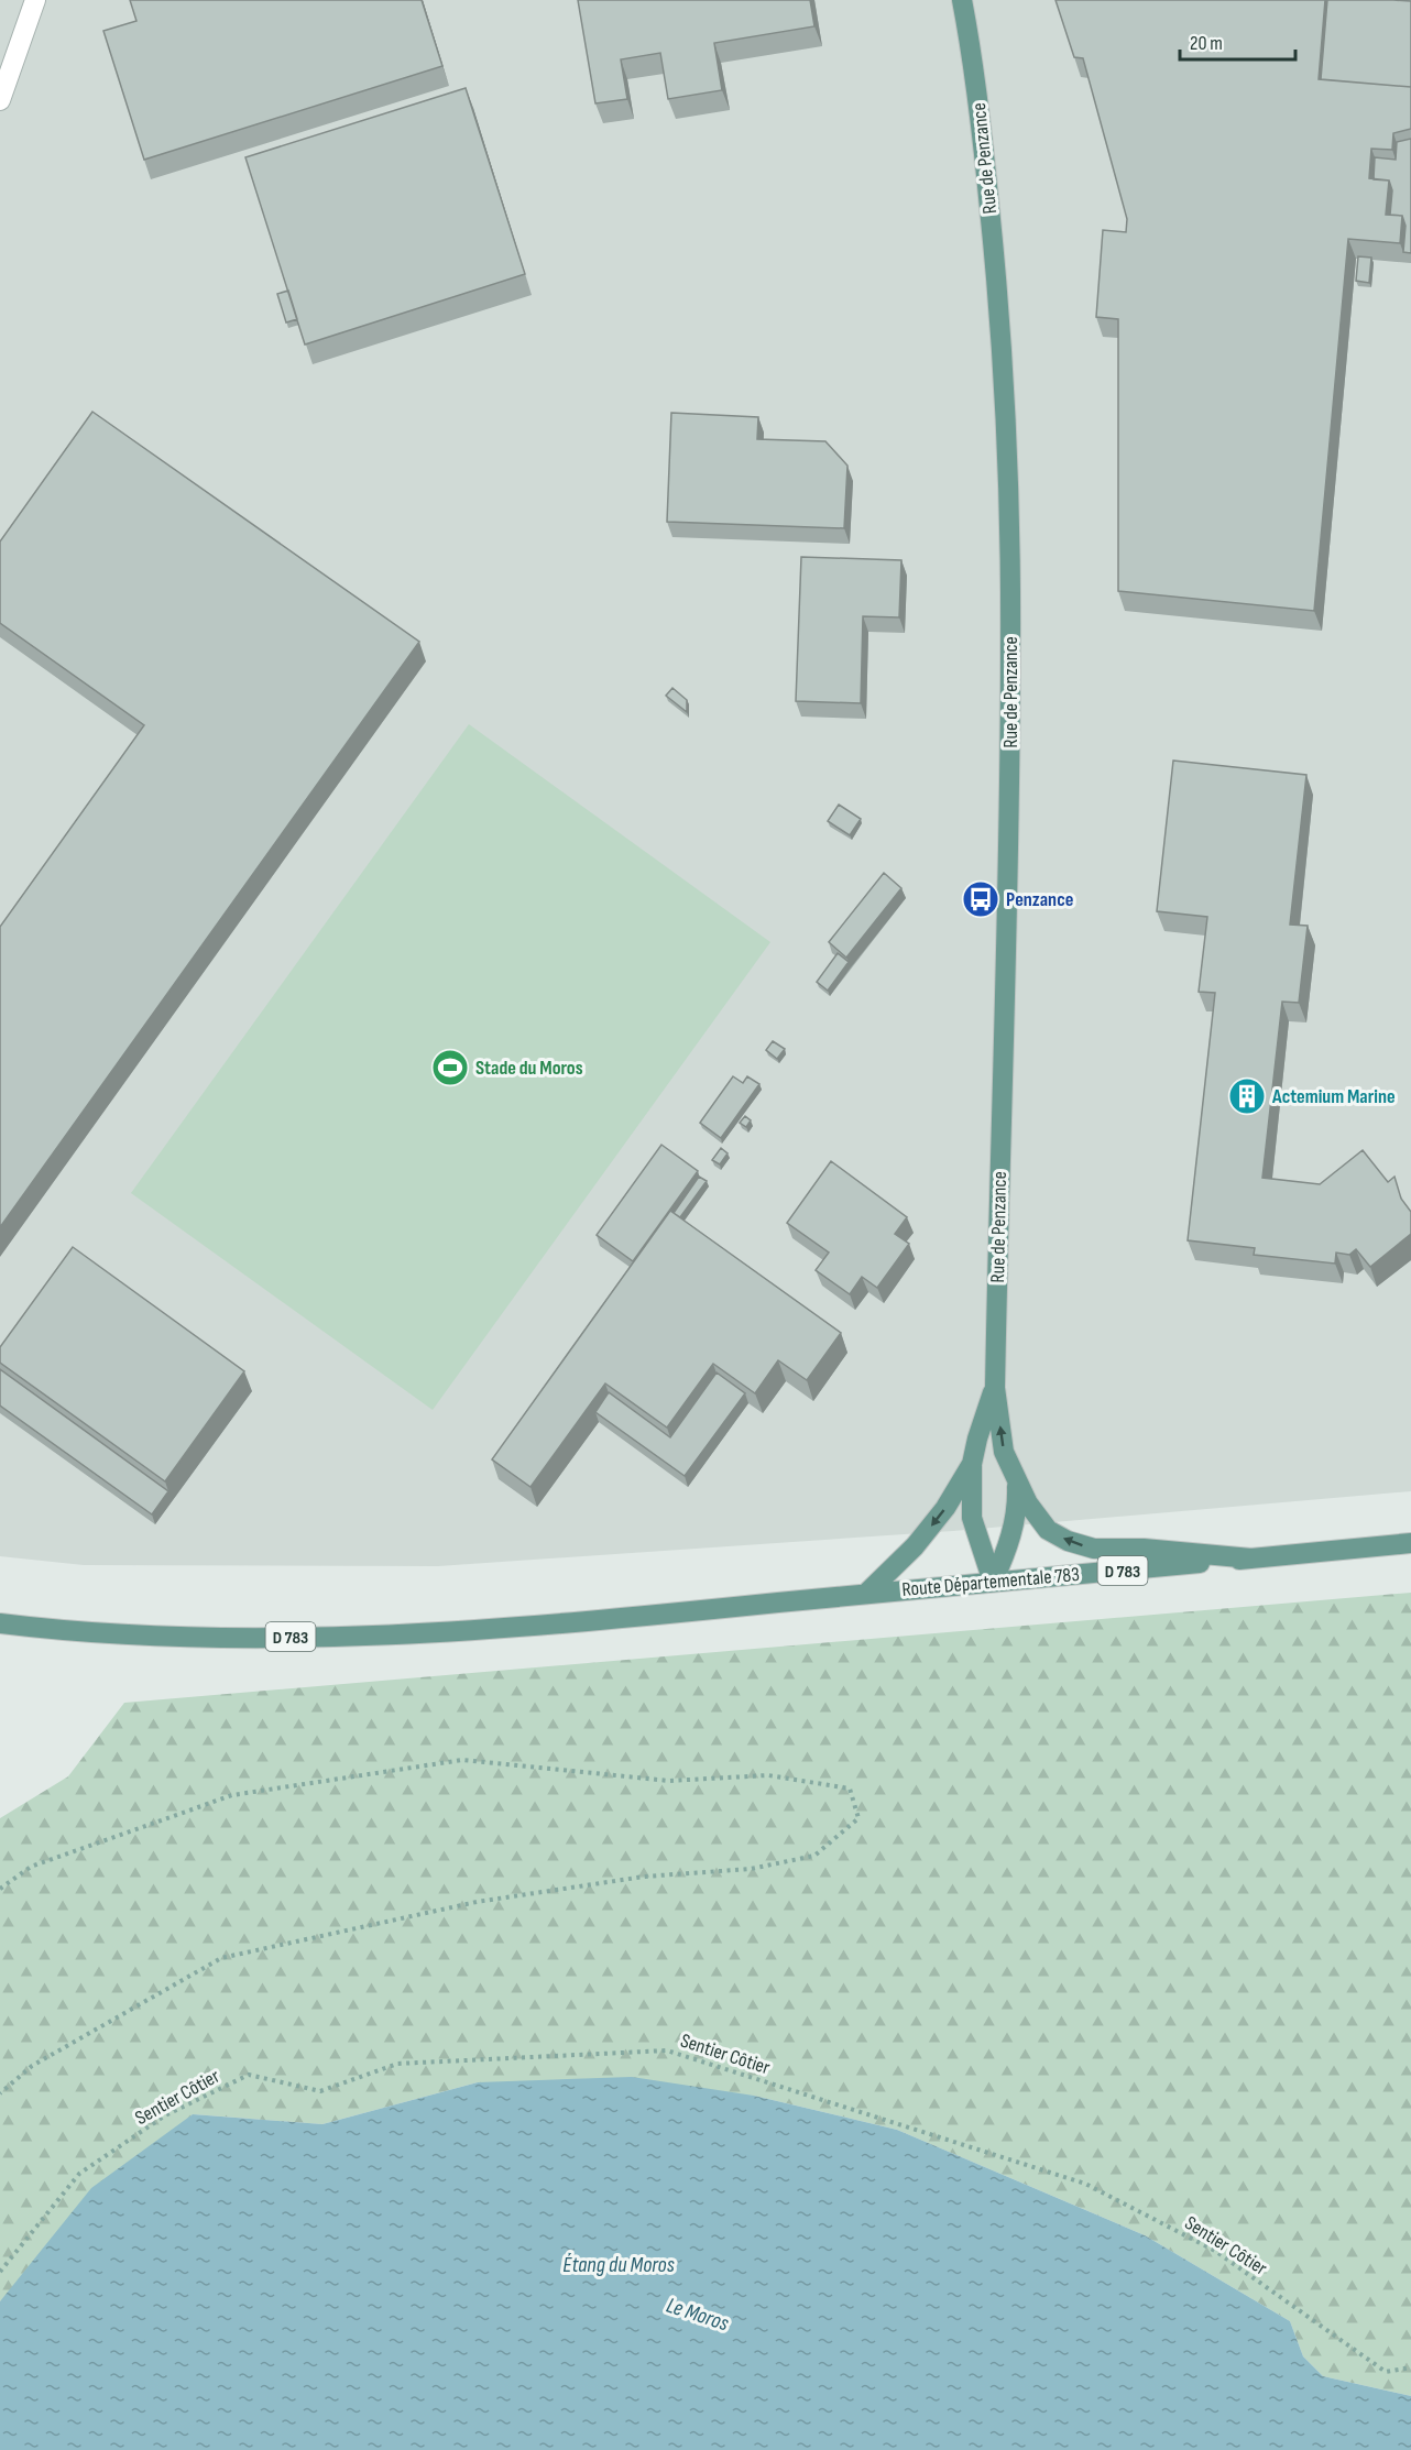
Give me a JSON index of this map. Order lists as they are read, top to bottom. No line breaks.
{"streets":{"main road":["Rue de Penzance","D 783","Route Départementale 783"],"path":["Sentier Côtier"]},"crossings":[["Rue de Penzance","D 783"],["Rue de Penzance","Route Départementale 783"],["D 783","Route Départementale 783"]],"water":["Étang du Moros","Le Moros"],"places":{"bus stop":["Penzance"],"sports":["Stade du Moros"],"building":["Actemium Marine"]},"scale_bar":"20 m"}
